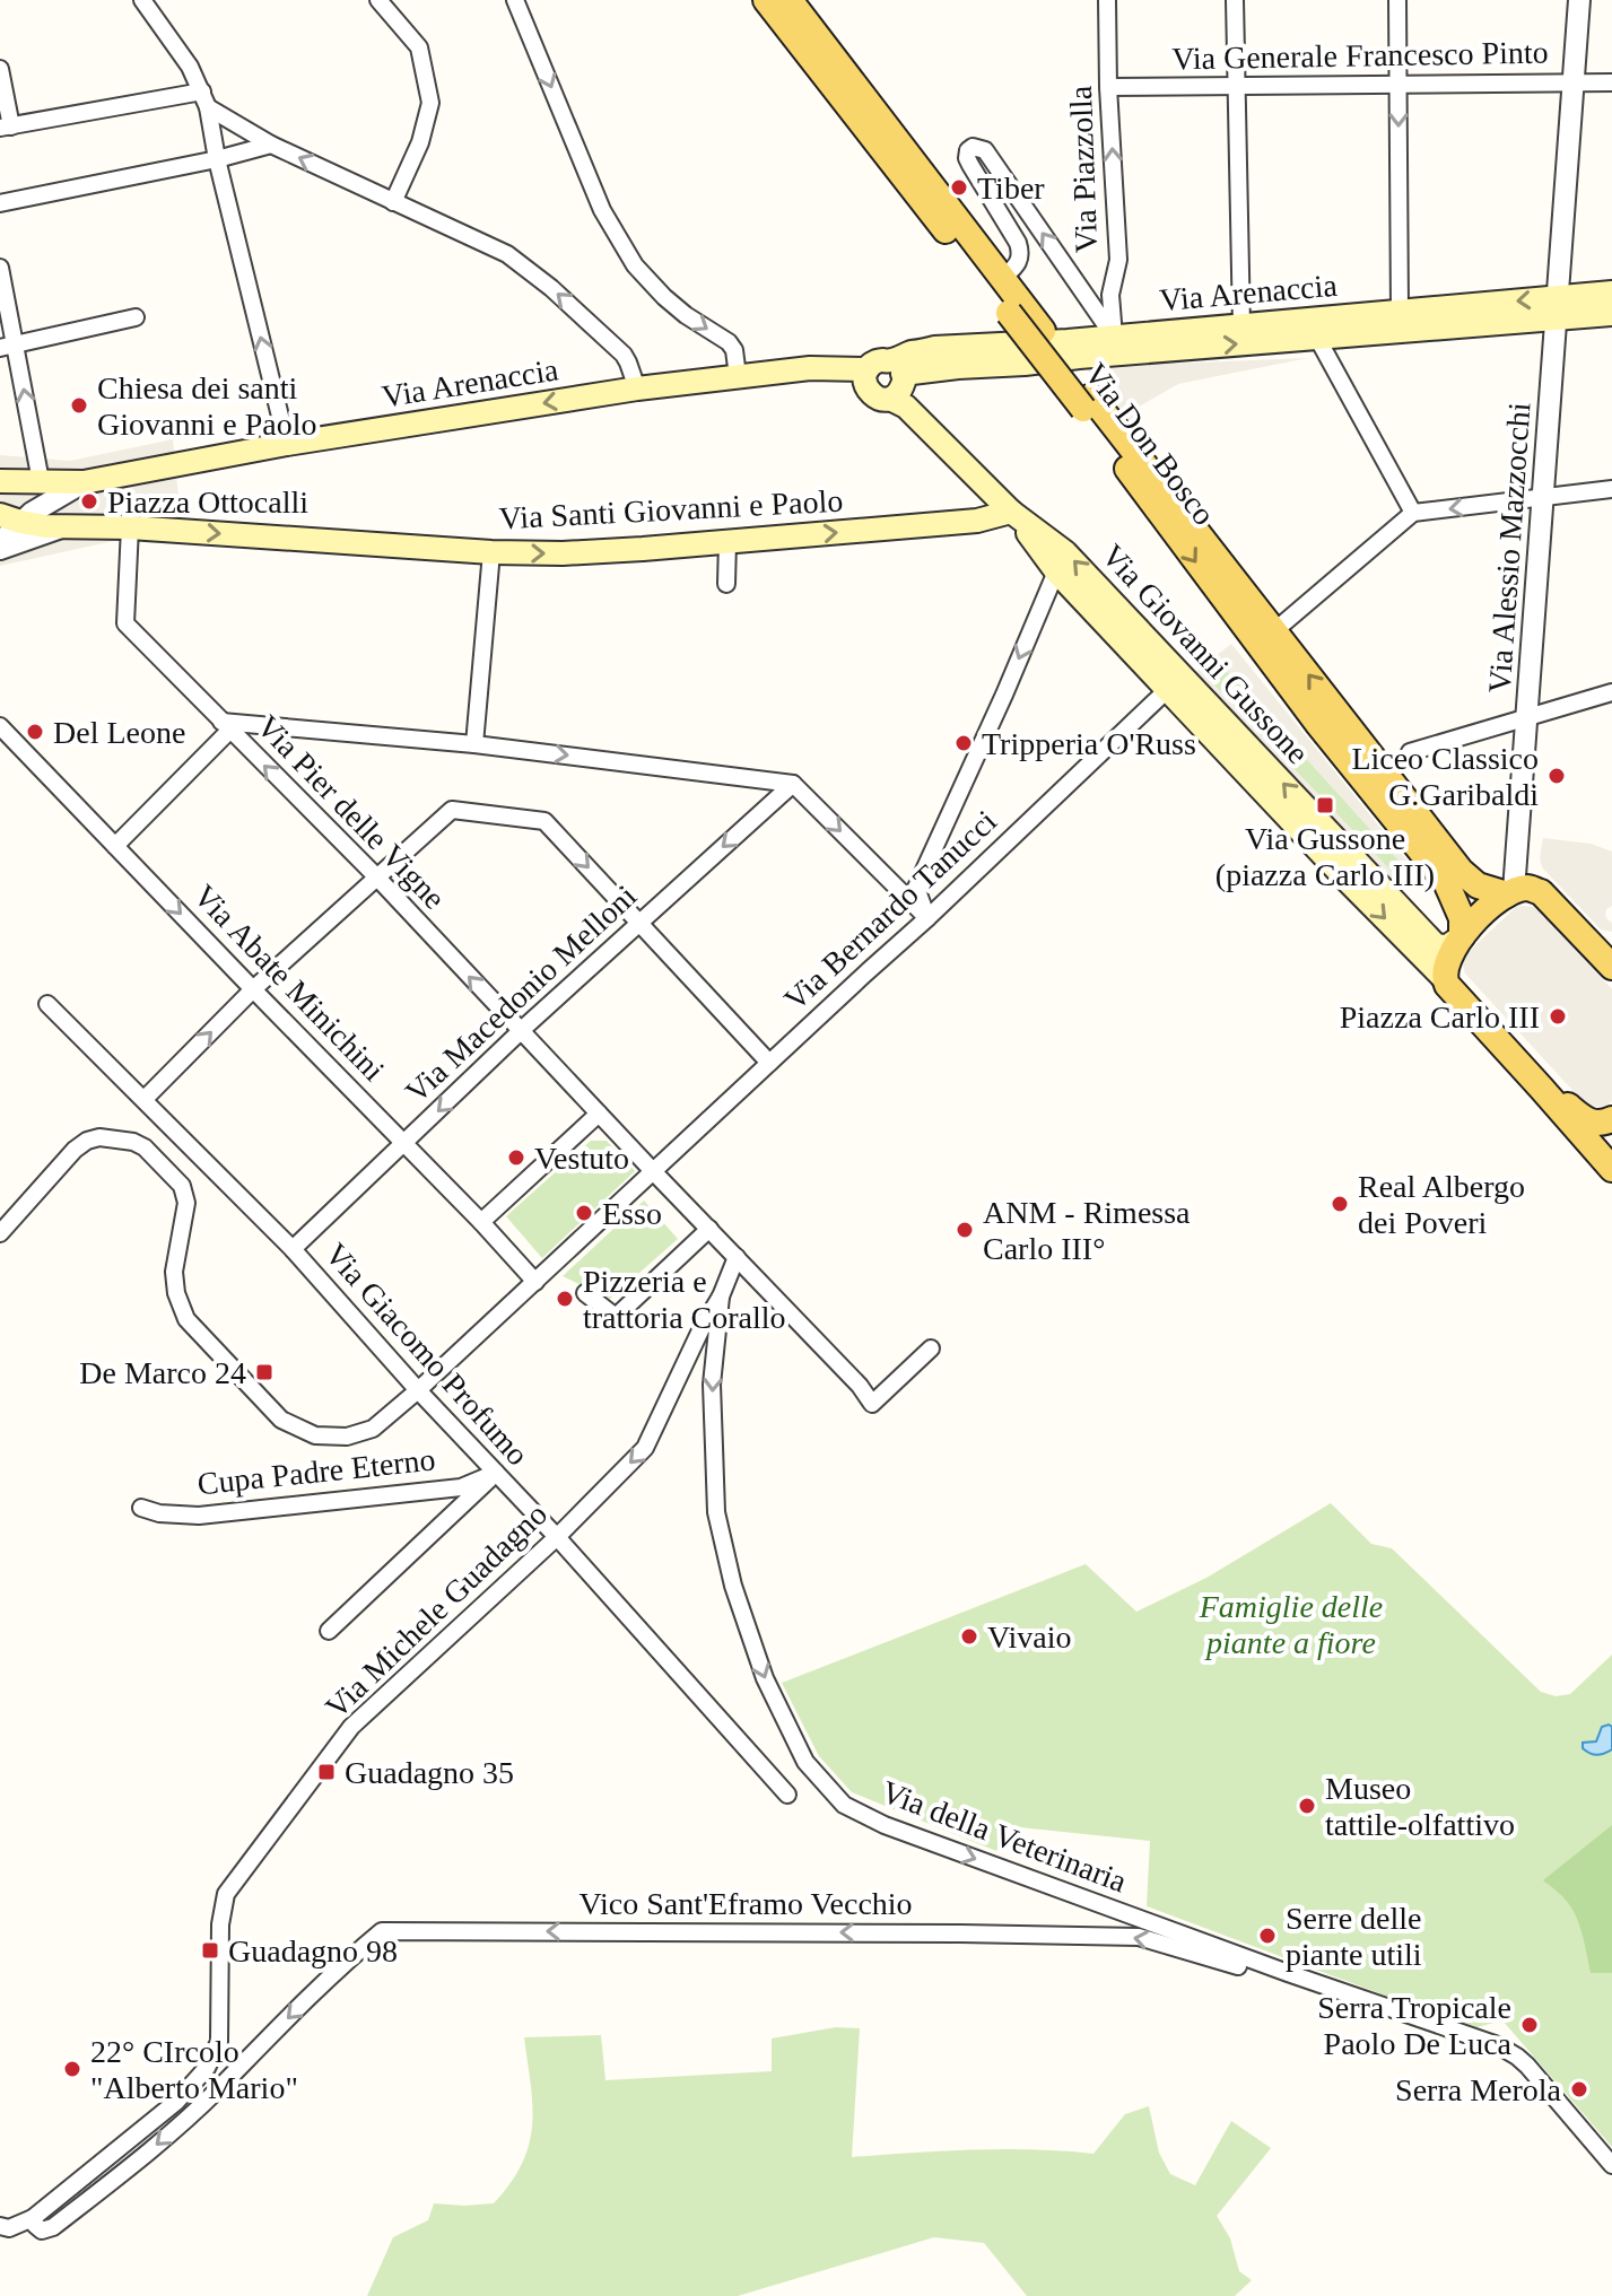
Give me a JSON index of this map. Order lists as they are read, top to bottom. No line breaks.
{"streets":{"main road":["Via Arenaccia","Via Don Bosco","Via Santi Giovanni e Paolo","Via Giovanni Gussone"],"street":["Via Generale Francesco Pinto","Via Piazzolla","Via Alessio Mazzocchi","Via Pier delle Vigne","Via Bernardo Tanucci","Via Abate Minichini","Via Macedonio Melloni","Via Giacomo Profumo","Cupa Padre Eterno","Via Michele Guadagno","Via della Veterinaria","Vico Sant'Eframo Vecchio"]},"crossings":[["Via Generale Francesco Pinto","Via Piazzolla"],["Via Generale Francesco Pinto","Via Alessio Mazzocchi"],["Via Piazzolla","Via Arenaccia"],["Via Arenaccia","Via Alessio Mazzocchi"],["Via Arenaccia","Via Giovanni Gussone"],["Via Don Bosco","Via Alessio Mazzocchi"],["Via Don Bosco","Via Giovanni Gussone"],["Via Santi Giovanni e Paolo","Via Giovanni Gussone"],["Via Santi Giovanni e Paolo","Via Pier delle Vigne"],["Via Giovanni Gussone","Via Bernardo Tanucci"],["Via Pier delle Vigne","Via Bernardo Tanucci"],["Via Pier delle Vigne","Via Macedonio Melloni"],["Via Bernardo Tanucci","Via Abate Minichini"],["Via Bernardo Tanucci","Via Giacomo Profumo"],["Via Abate Minichini","Via Macedonio Melloni"],["Via Macedonio Melloni","Via Giacomo Profumo"],["Via Giacomo Profumo","Cupa Padre Eterno"],["Via Giacomo Profumo","Via Michele Guadagno"],["Via Michele Guadagno","Via della Veterinaria"],["Via Michele Guadagno","Vico Sant'Eframo Vecchio"],["Via della Veterinaria","Vico Sant'Eframo Vecchio"]],"one_way":["Via Santi Giovanni e Paolo","Via Pier delle Vigne","Via della Veterinaria","Vico Sant'Eframo Vecchio"],"parks":["Famiglie delle piante a fiore"],"places":{"other":["Tiber","Chiesa dei santi Giovanni e Paolo","Piazza Ottocalli","Del Leone","Tripperia O'Russ","Liceo Classico G.Garibaldi","Piazza Carlo III","Vestuto","Real Albergo dei Poveri","Esso","ANM - Rimessa Carlo III°","Pizzeria e trattoria Corallo","Vivaio","Museo tattile-olfattivo","Serre delle piante utili","Serra Tropicale Paolo De Luca","22° CIrcolo \"Alberto Mario\"","Serra Merola"],"transit":["Via Gussone (piazza Carlo III)","De Marco 24","Guadagno 35","Guadagno 98"]}}
